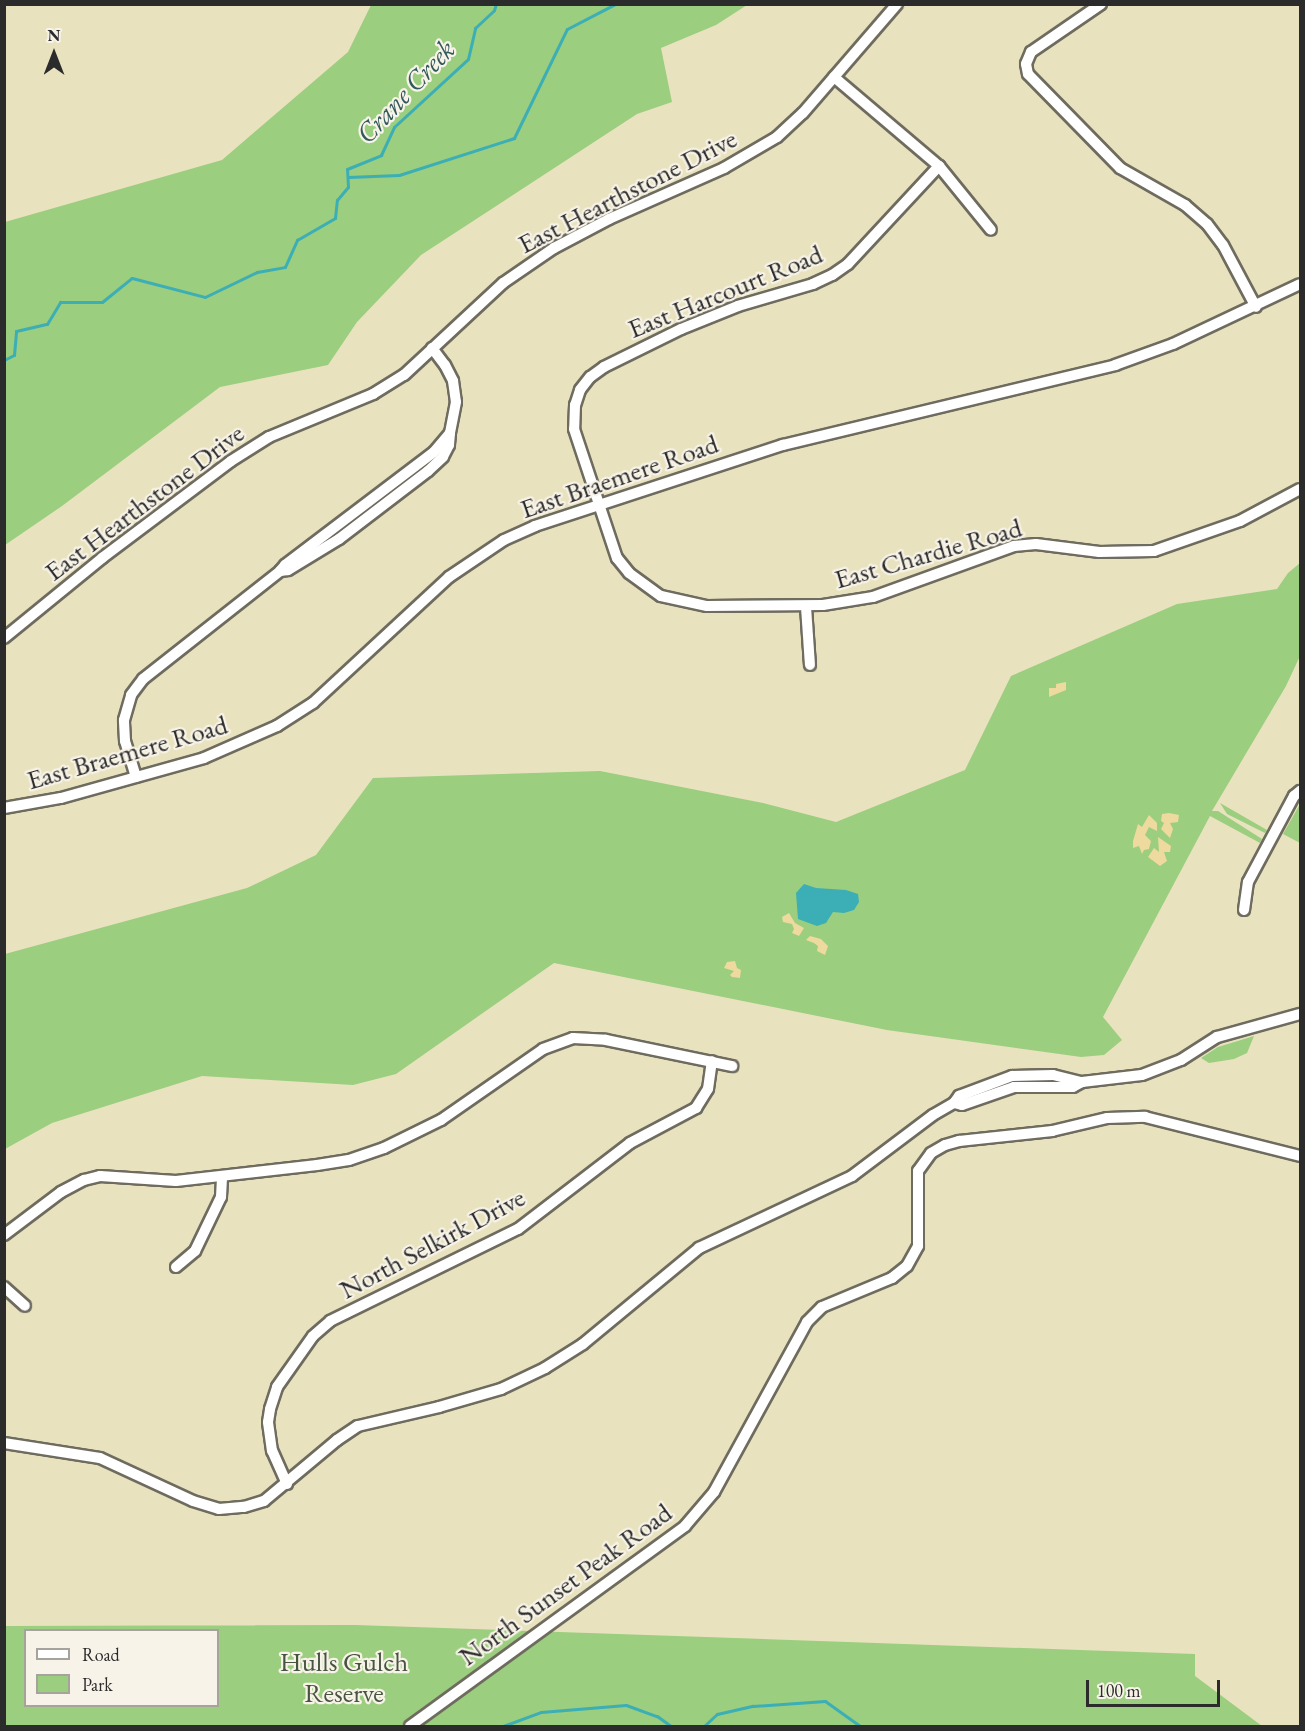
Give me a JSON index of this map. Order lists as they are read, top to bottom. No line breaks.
{"streets":{"street":["East Hearthstone Drive","East Harcourt Road","East Braemere Road","East Chardie Road","North Selkirk Drive","North Sunset Peak Road"]},"crossings":[["East Harcourt Road","East Braemere Road"],["East Harcourt Road","East Chardie Road"],["East Braemere Road","East Chardie Road"]],"water":["Crane Creek"],"parks":["Hulls Gulch Reserve"],"legend":["Road","Park"],"scale_bar":"100 m","north":"top"}
